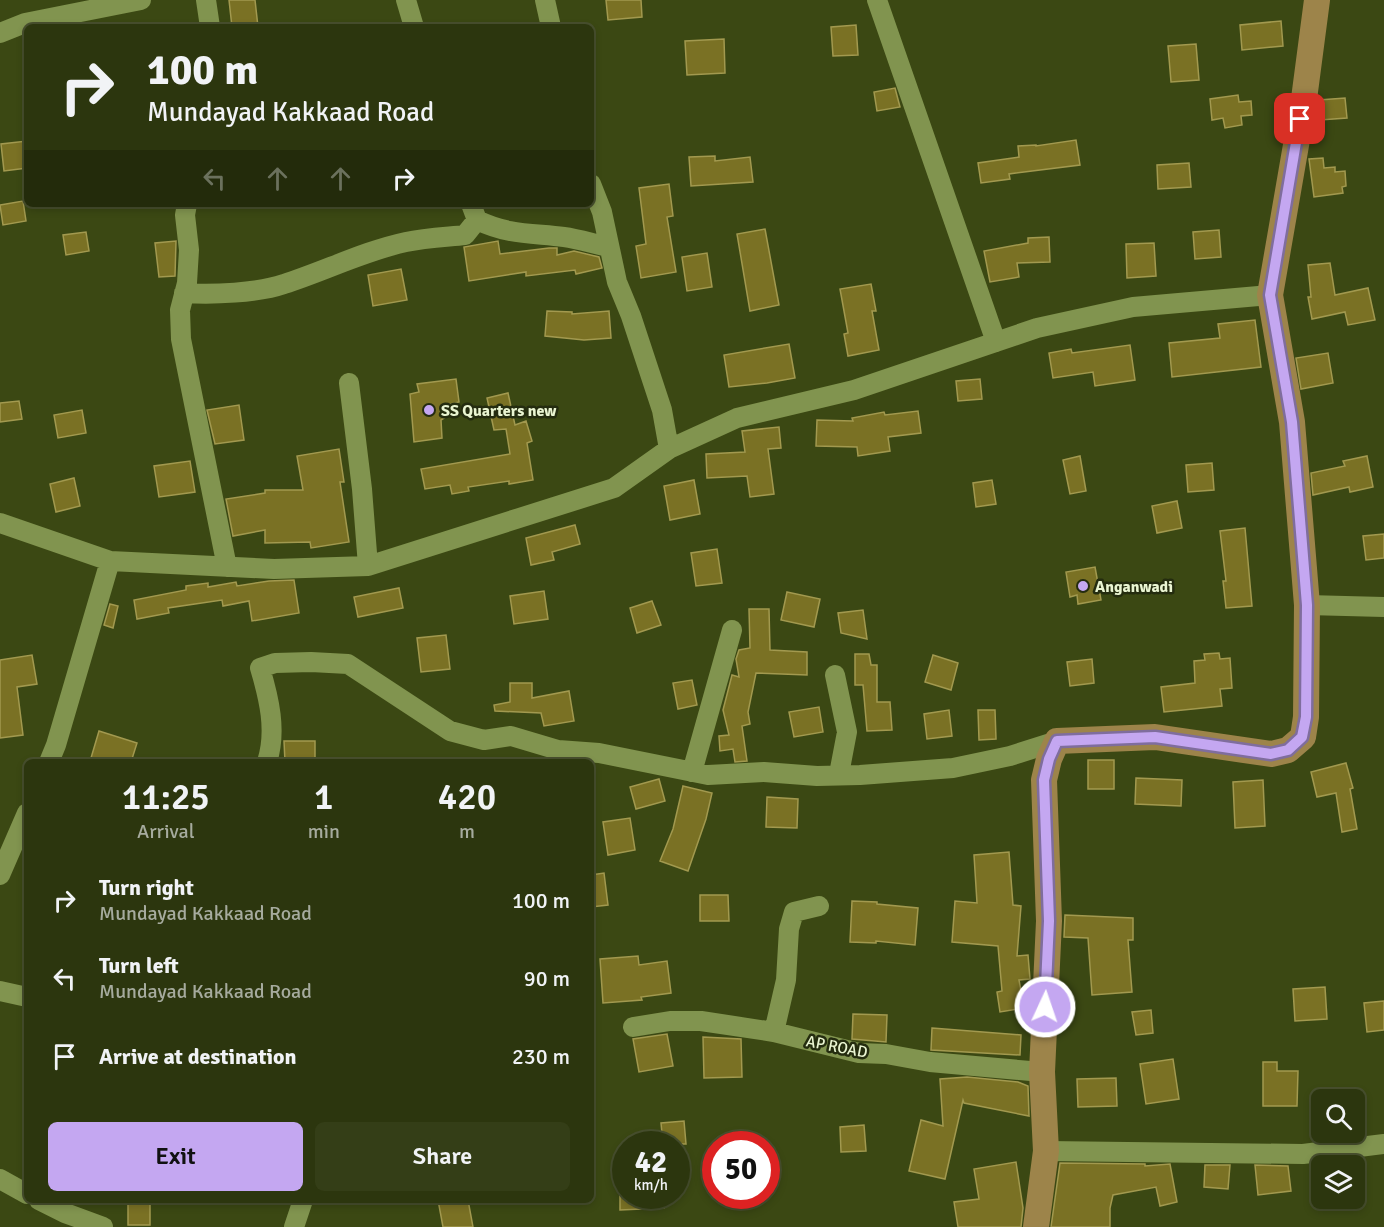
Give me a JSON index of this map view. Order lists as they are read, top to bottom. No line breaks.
{"streets":{"street":["AP ROAD"]},"places":["SS Quarters new","Anganwadi"],"page":{"turn":["100 m","Mundayad Kakkaad Road"],"eta":["11:25","Arrival","1","min","420","m"],"list":[{"name":"Turn right","note":"Mundayad Kakkaad Road","value":"100 m"},{"name":"Turn left","note":"Mundayad Kakkaad Road","value":"90 m"},{"name":"Arrive at destination","value":"230 m"}],"buttons":["Exit","Share"],"speed":"42 km/h","limit":"50"}}
